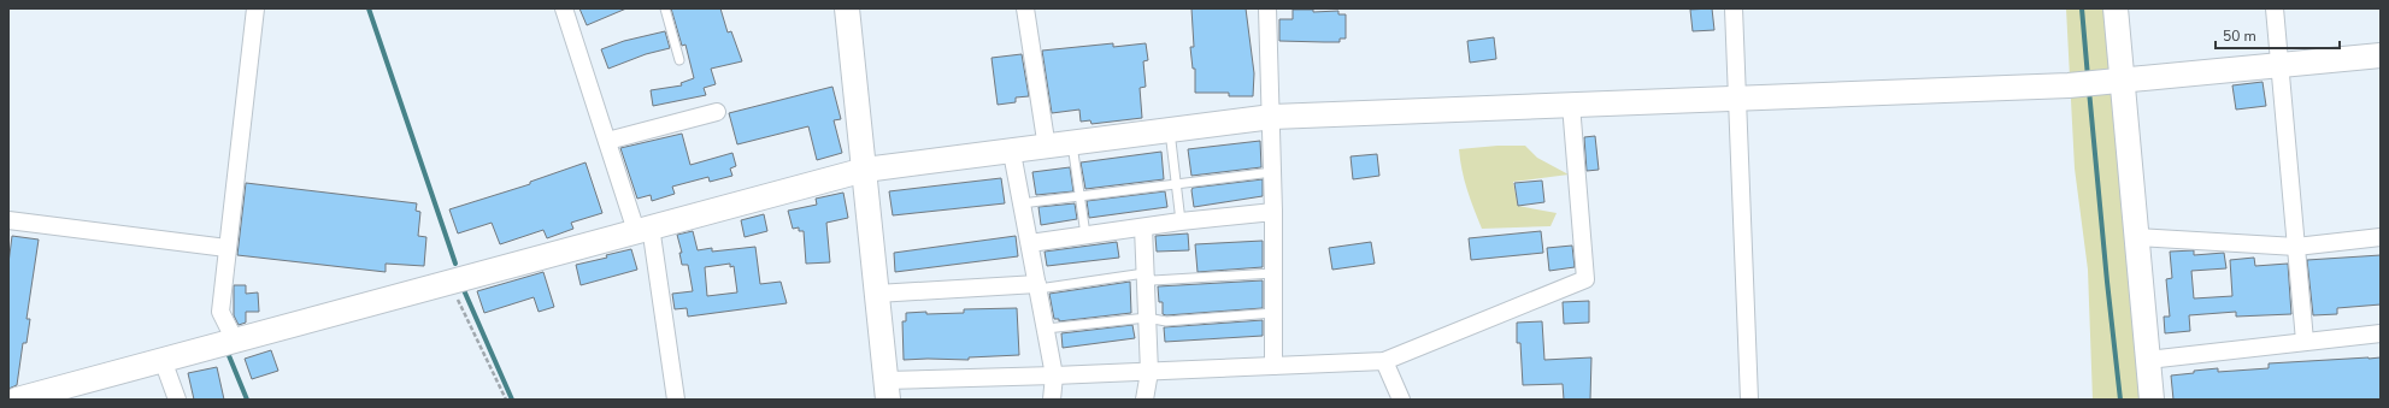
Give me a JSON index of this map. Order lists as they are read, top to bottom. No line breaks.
{"scale_bar":"50 m"}
